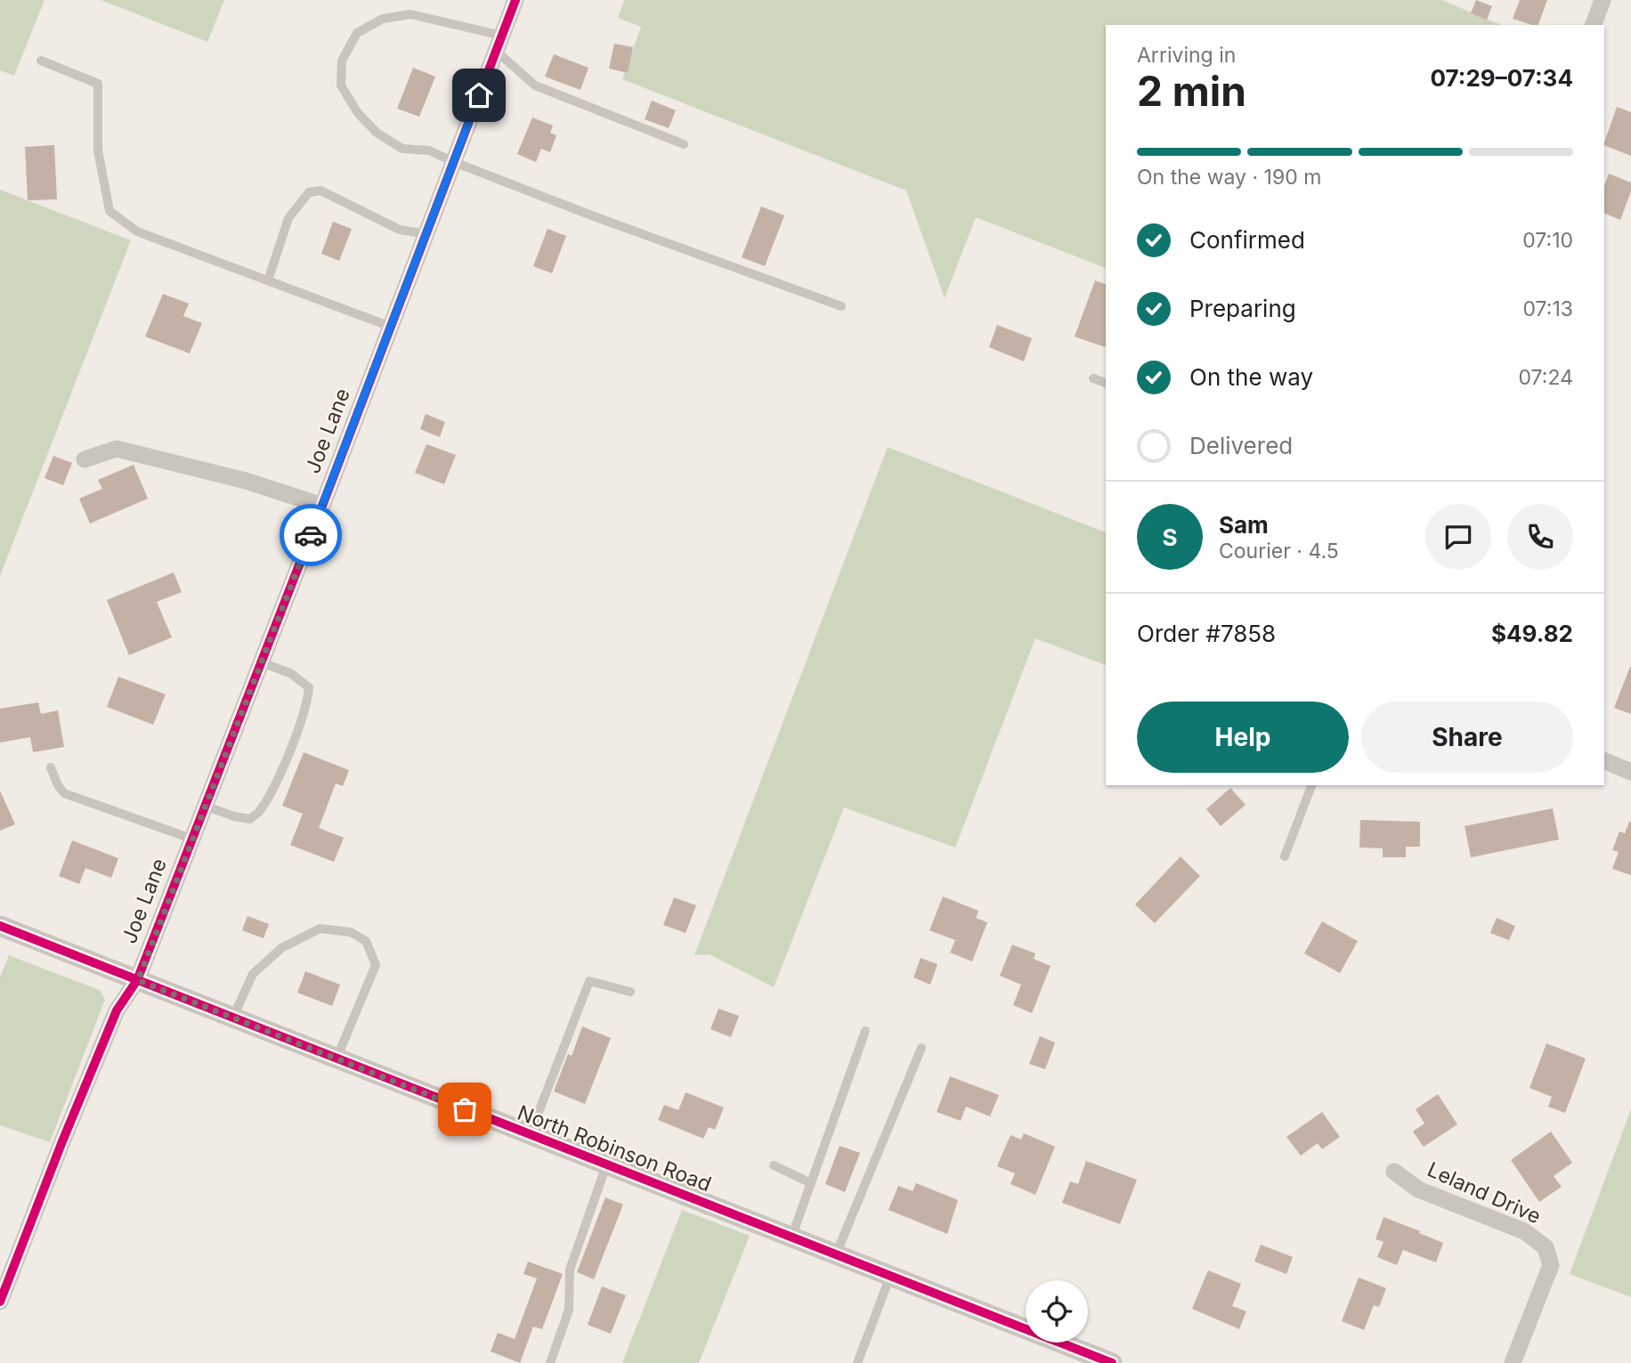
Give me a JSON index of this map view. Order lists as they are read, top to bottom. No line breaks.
{"streets":{"street":["Joe Lane","North Robinson Road","Leland Drive"]},"crossings":[["Joe Lane","North Robinson Road"]],"page":{"heading":["2 min","Arriving in","07:29–07:34"],"panel":["Sam","Courier · 4.5","Order #7858","$49.82"],"bar":"On the way · 190 m","list":[["Confirmed","07:10"],["Preparing","07:13"],["On the way","07:24"],"Delivered"],"round":"S","buttons":["Help","Share"]}}
